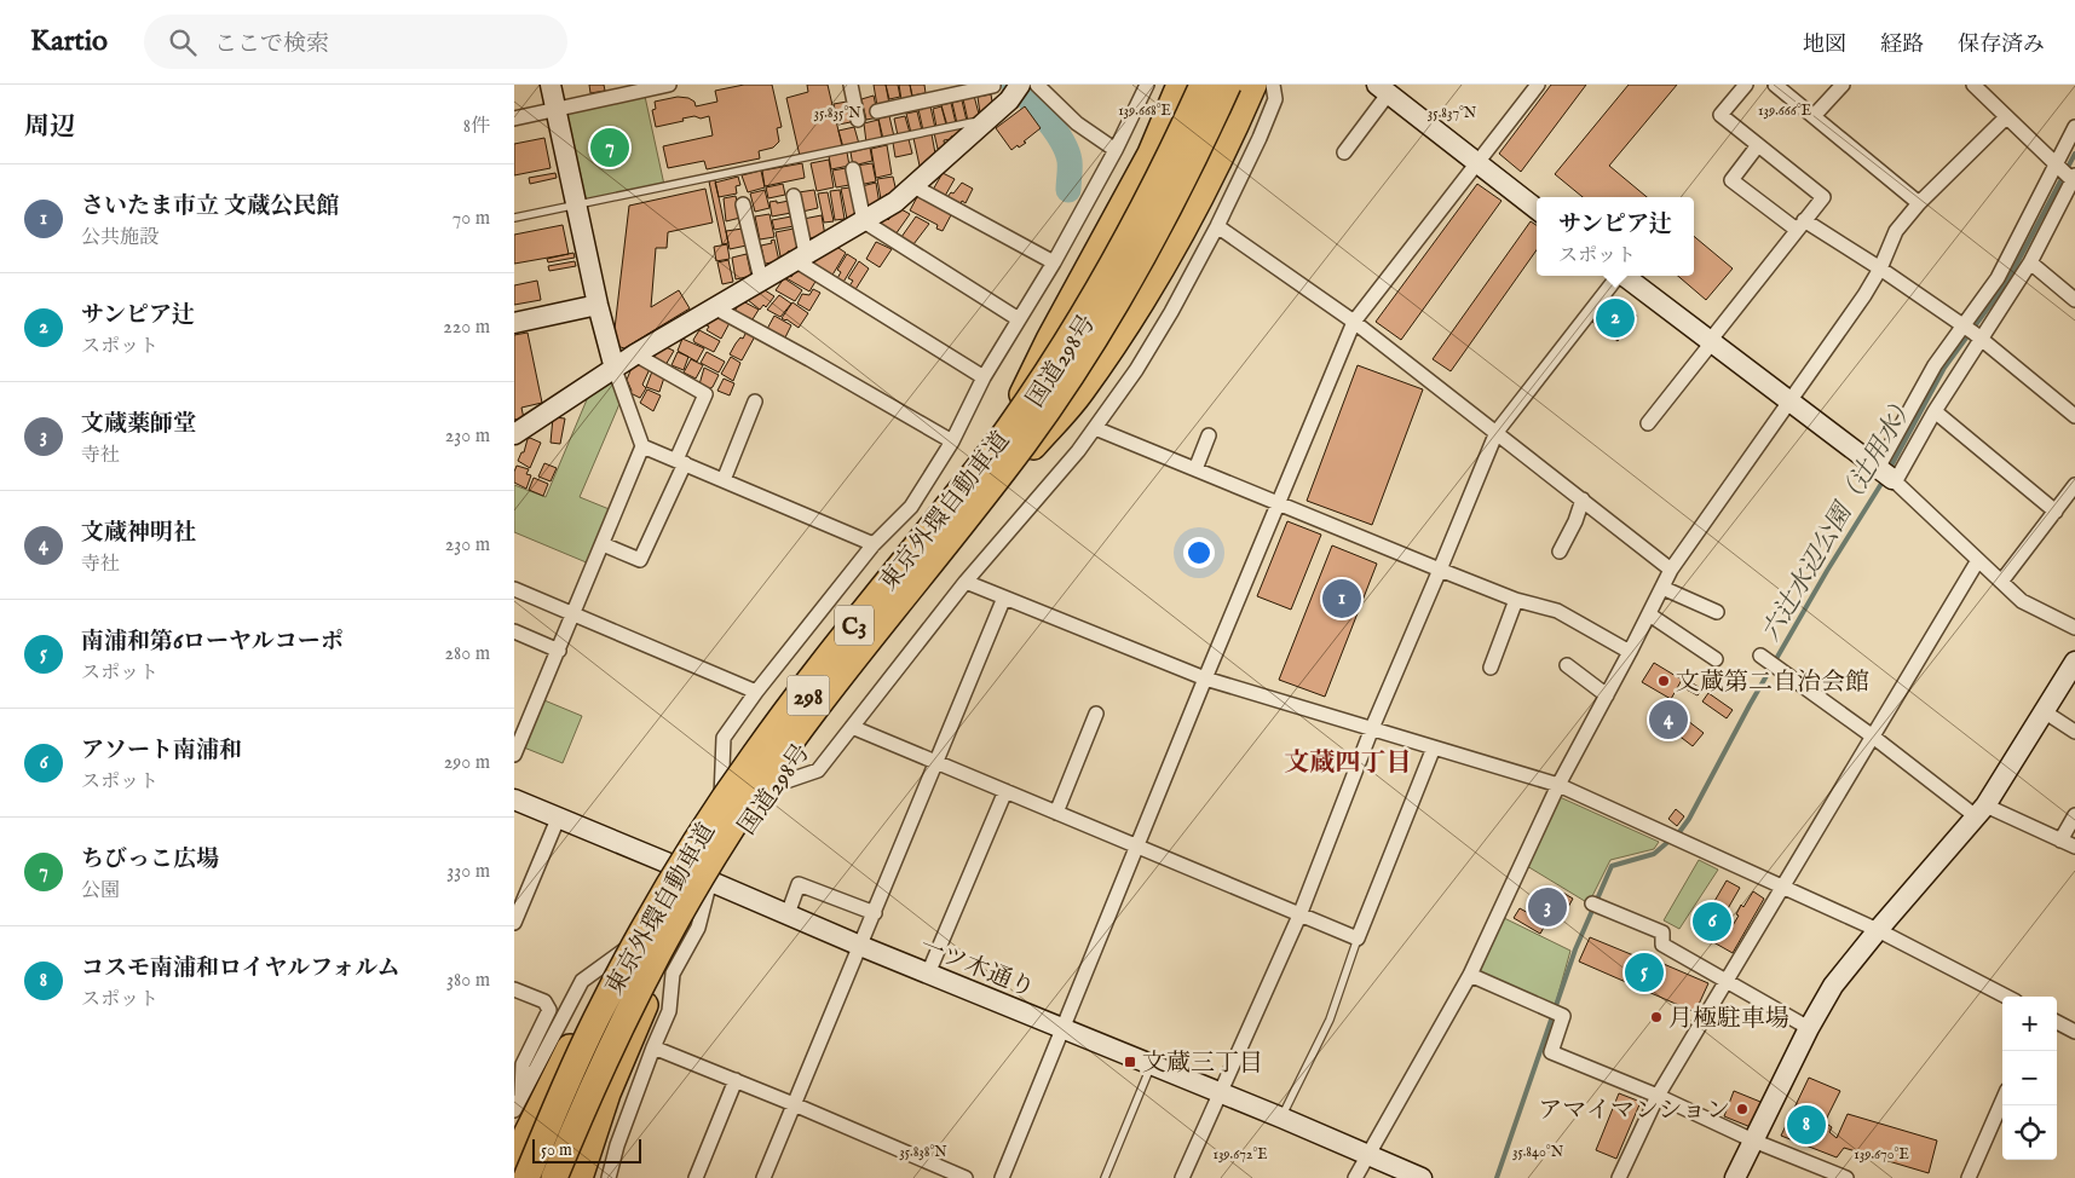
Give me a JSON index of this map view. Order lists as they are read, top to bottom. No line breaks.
{"streets":{"highway":["国道298号","東京外環自動車道","C3","298"],"street":["一ツ木通り"]},"crossings":[["国道298号","一ツ木通り"]],"districts":["文蔵四丁目"],"water":["六辻水辺公園（辻用水）"],"places":{"other":["文蔵第二自治会館","月極駐車場","アマイマンション"],"transit":["文蔵三丁目"]},"scale_bar":"50 m","page":{"header":"Kartio","search":"ここで検索","nav":["地図","経路","保存済み"],"heading":["周辺","8件"],"pins":["7","2","1","4","3","6","5","8"],"list":[{"mark":"1","name":"さいたま市立 文蔵公民館","note":"公共施設","value":"70 m"},{"mark":"2","name":"サンピア辻","note":"スポット","value":"220 m"},{"mark":"3","name":"文蔵薬師堂","note":"寺社","value":"230 m"},{"mark":"4","name":"文蔵神明社","note":"寺社","value":"230 m"},{"mark":"5","name":"南浦和第6ローヤルコーポ","note":"スポット","value":"280 m"},{"mark":"6","name":"アソート南浦和","note":"スポット","value":"290 m"},{"mark":"7","name":"ちびっこ広場","note":"公園","value":"330 m"},{"mark":"8","name":"コスモ南浦和ロイヤルフォルム","note":"スポット","value":"380 m"}],"popup":["サンピア辻","スポット"],"map_buttons":["+","−"],"scale":"50 m"},"coordinates":["139.668°E","139.666°E","35.835°N","35.837°N","35.838°N","35.840°N","139.672°E","139.670°E"]}
